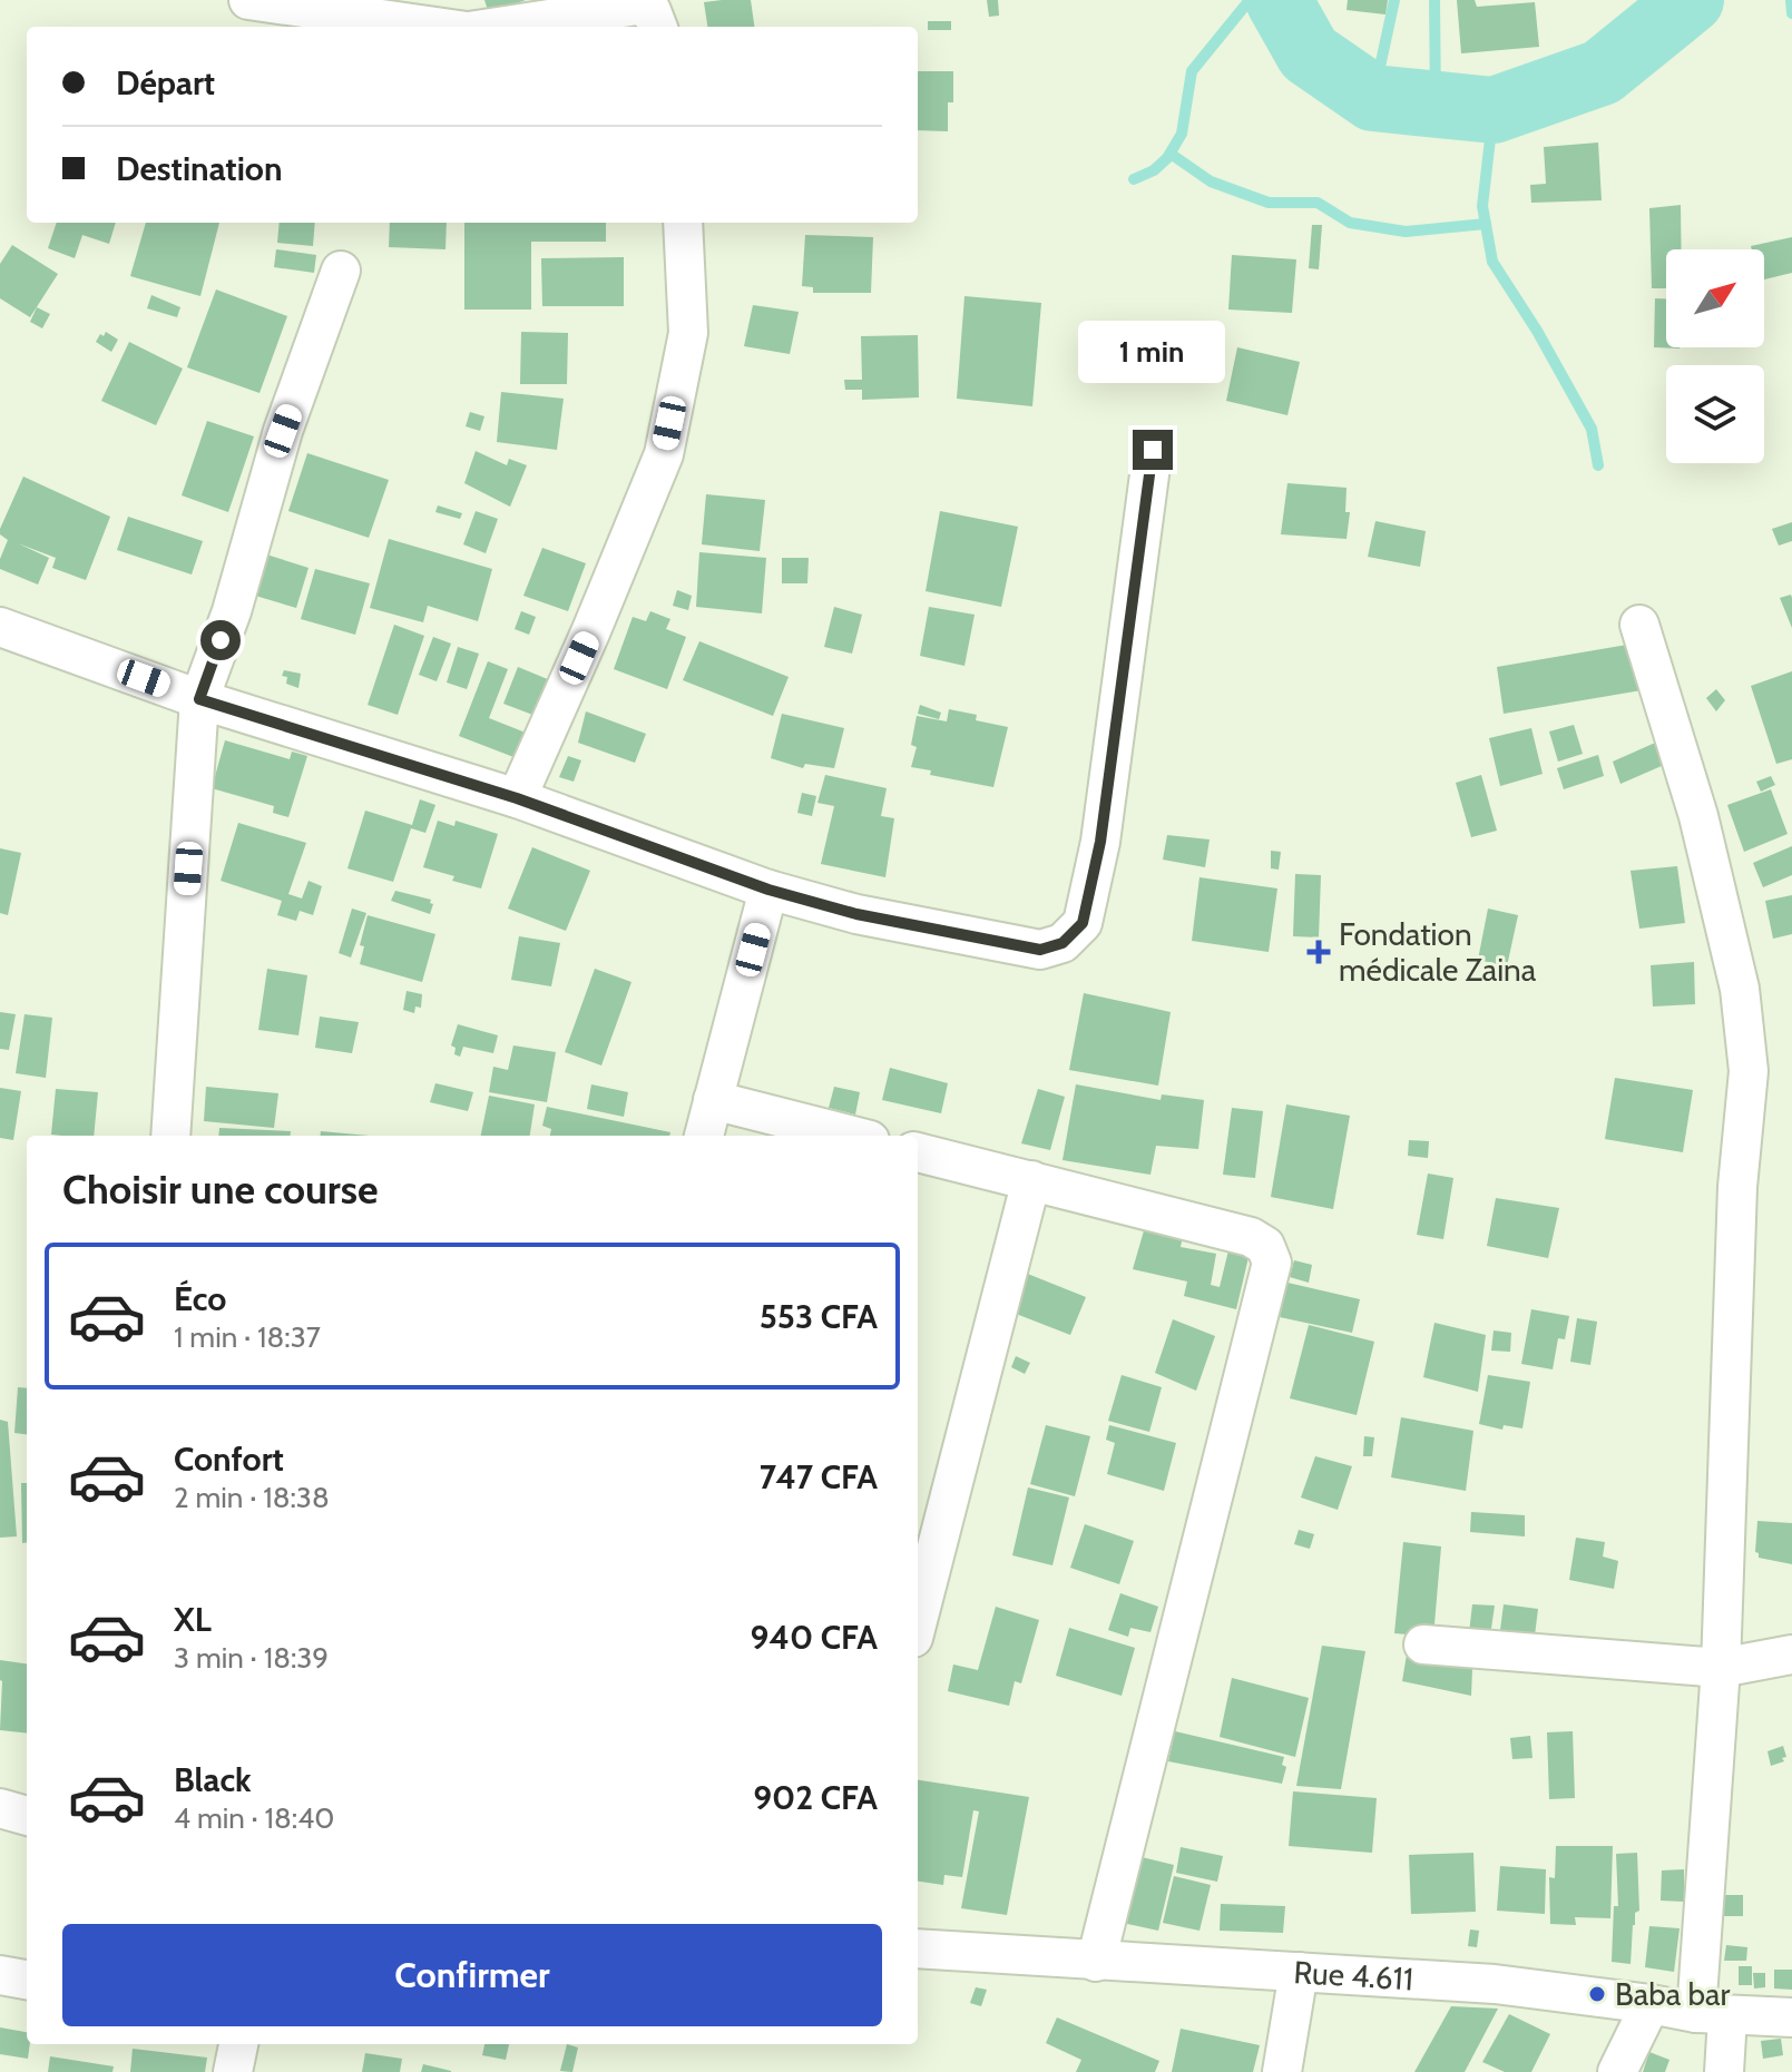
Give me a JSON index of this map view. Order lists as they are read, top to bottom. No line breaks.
{"streets":{"street":["Rue 4.611"]},"places":{"health":["Fondation médicale Zaina"],"other":["Baba bar"]},"north":"top right","page":{"banner":["Départ","Destination"],"bubble":"1 min","heading":"Choisir une course","list":[{"name":"Éco","note":"1 min · 18:37","value":"553 CFA"},{"name":"Confort","note":"2 min · 18:38","value":"747 CFA"},{"name":"XL","note":"3 min · 18:39","value":"940 CFA"},{"name":"Black","note":"4 min · 18:40","value":"902 CFA"}],"buttons":"Confirmer"}}
